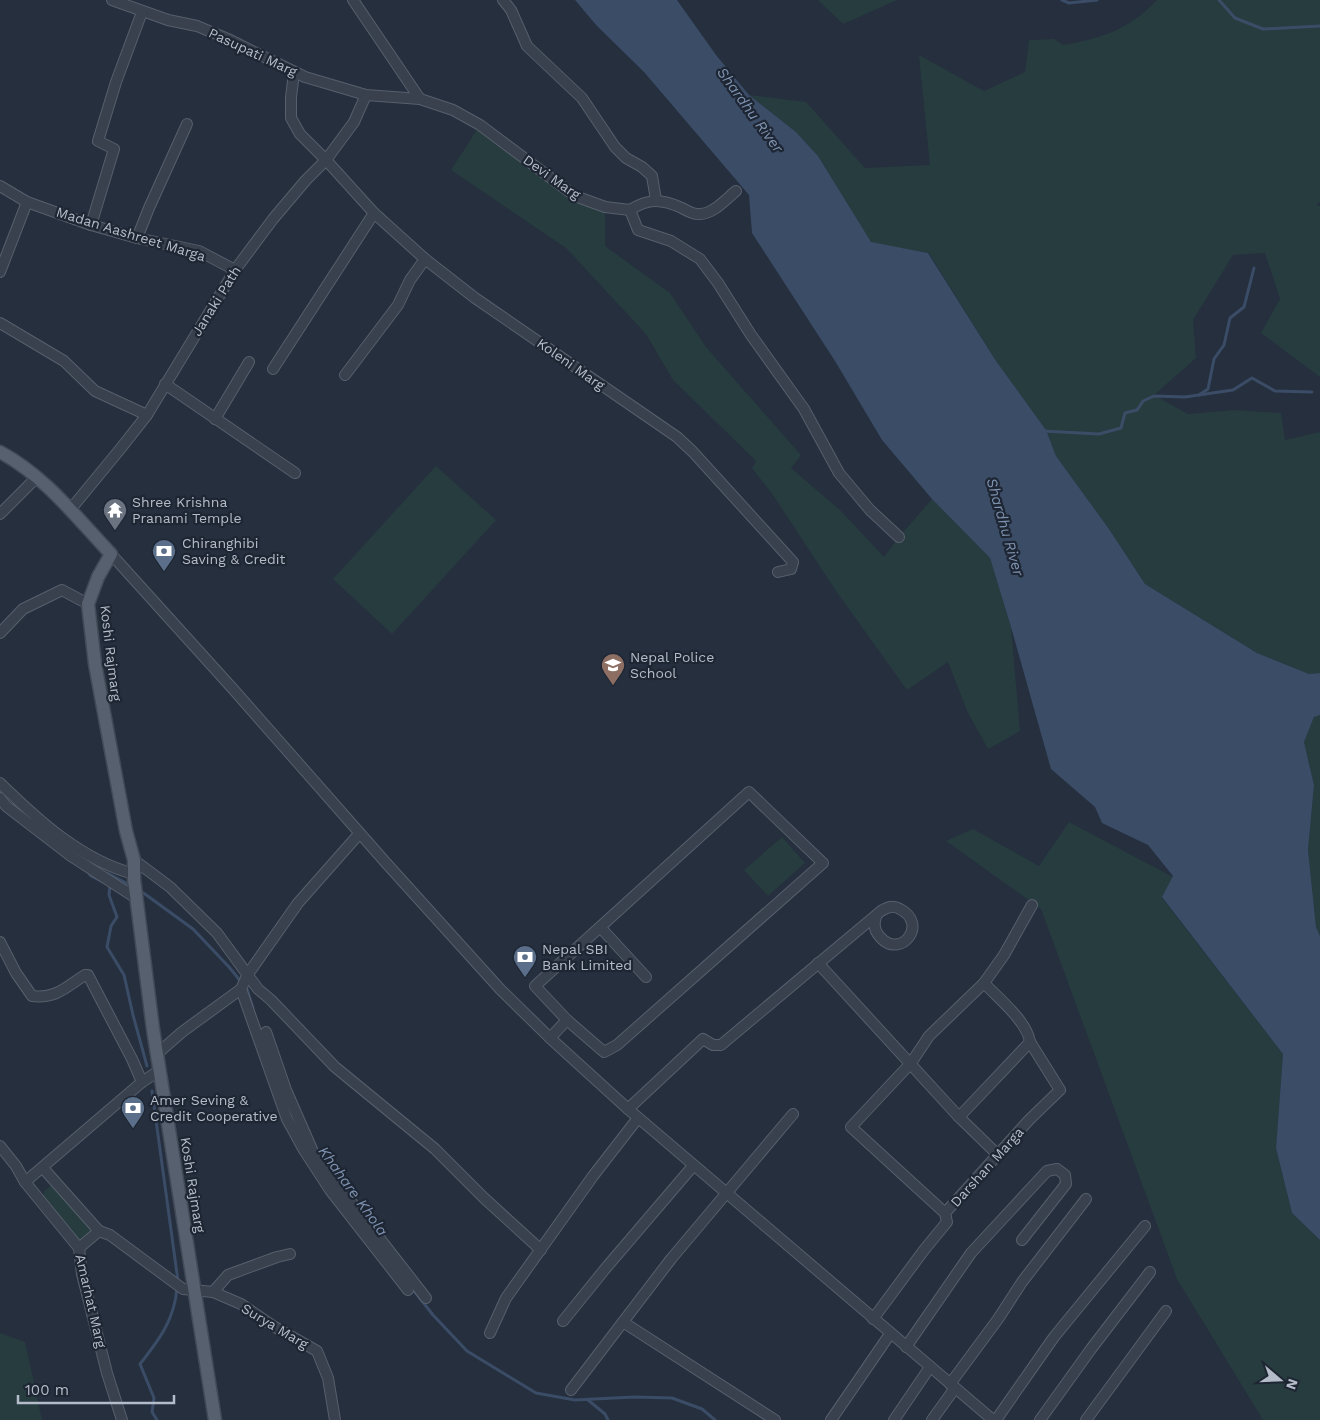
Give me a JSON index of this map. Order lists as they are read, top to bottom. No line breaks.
{"streets":{"main road":["Koshi Rajmarg"],"street":["Pasupati Marg","Devi Marg","Madan Aashreet Marga","Janaki Path","Koleni Marg","Darshan Marga","Amarhat Marg","Surya Marg"]},"crossings":[["Pasupati Marg","Devi Marg"],["Pasupati Marg","Janaki Path"],["Pasupati Marg","Koleni Marg"],["Madan Aashreet Marga","Janaki Path"],["Janaki Path","Koleni Marg"],["Koshi Rajmarg","Surya Marg"]],"water":["Shardhu River","Khahare Khola"],"places":{"temple":["Shree Krishna Pranami Temple"],"bank":["Chiranghibi Saving & Credit","Nepal SBI Bank Limited","Amer Seving & Credit Cooperative"],"school or university":["Nepal Police School"]},"scale_bar":"100 m","north":"right"}
